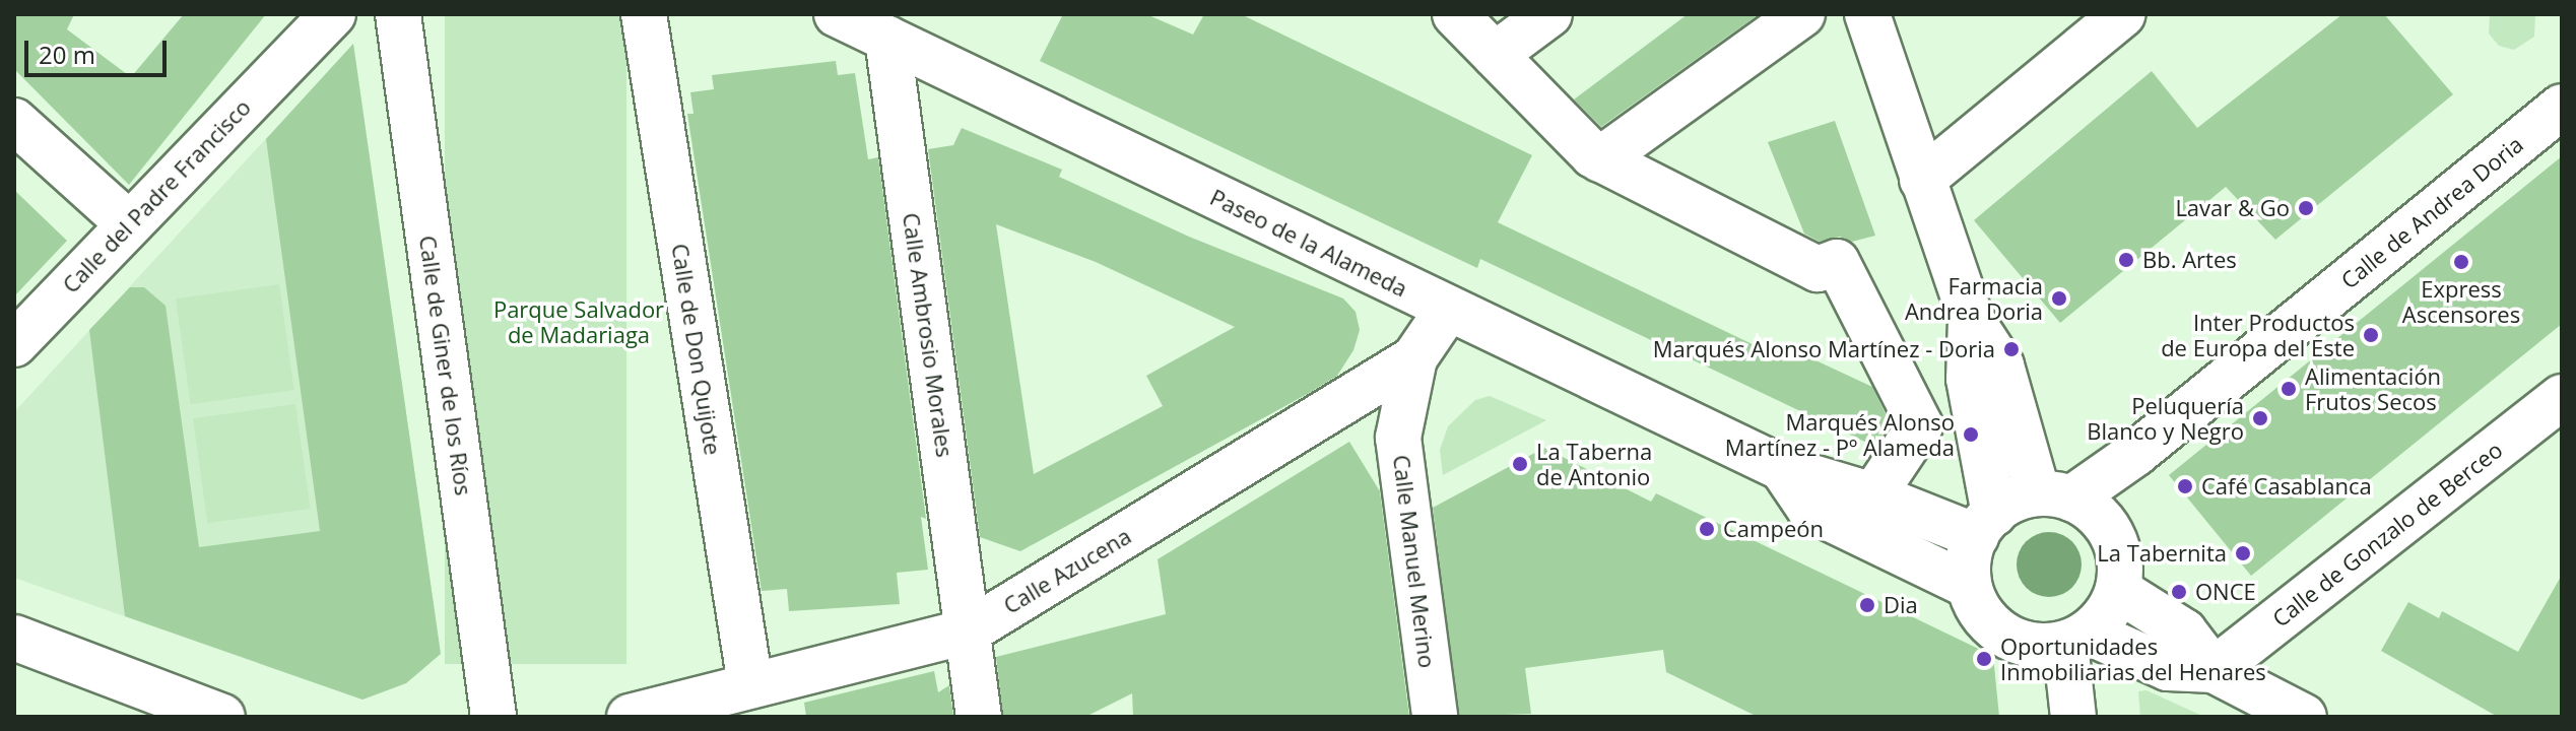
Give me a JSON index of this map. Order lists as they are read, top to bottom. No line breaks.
{"streets":{"street":["Calle del Padre Francisco","Calle de Andrea Doria","Paseo de la Alameda","Calle Ambrosio Morales","Calle de Don Quijote","Calle de Giner de los Ríos","Calle de Gonzalo de Berceo","Calle Manuel Merino","Calle Azucena"]},"crossings":[["Calle de Andrea Doria","Paseo de la Alameda"],["Paseo de la Alameda","Calle Ambrosio Morales"],["Paseo de la Alameda","Calle Azucena"],["Calle Ambrosio Morales","Calle Azucena"],["Calle de Don Quijote","Calle Azucena"],["Calle Manuel Merino","Calle Azucena"]],"parks":["Parque Salvador de Madariaga"],"places":["Lavar & Go","Bb. Artes","Express Ascensores","Farmacia Andrea Doria","Inter Productos de Europa del Este","Marqués Alonso Martínez - Doria","Alimentación Frutos Secos","Peluquería Blanco y Negro","Marqués Alonso Martínez - Pº Alameda","La Taberna de Antonio","Café Casablanca","Campeón","La Tabernita","ONCE","Dia","Oportunidades Inmobiliarias del Henares"],"scale_bar":"20 m"}
